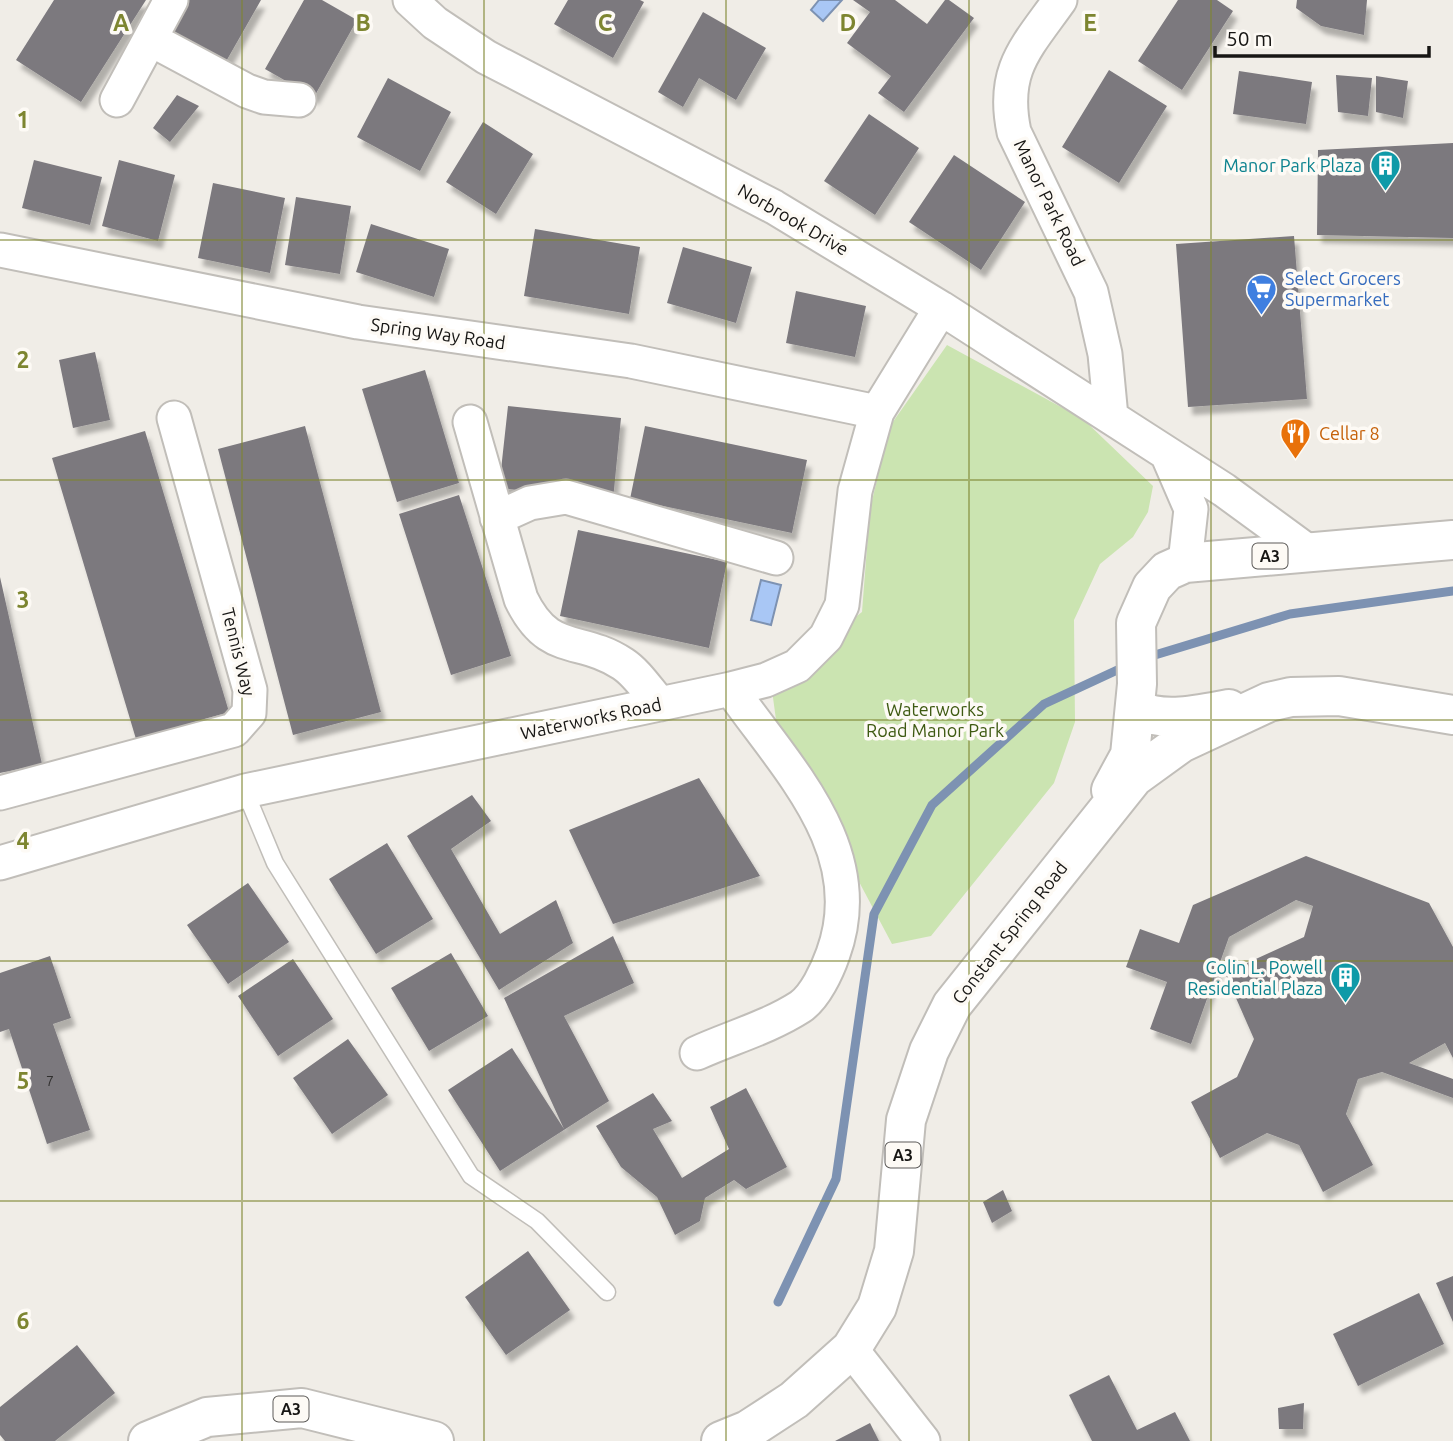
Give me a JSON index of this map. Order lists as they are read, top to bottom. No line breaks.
{"streets":{"main road":["A3","Constant Spring Road"],"street":["Manor Park Road","Norbrook Drive","Spring Way Road","Tennis Way","Waterworks Road"]},"crossings":[["Manor Park Road","Norbrook Drive"],["Norbrook Drive","Waterworks Road"],["Norbrook Drive","Constant Spring Road"],["Spring Way Road","Waterworks Road"]],"parks":["Waterworks Road Manor Park"],"places":{"building":["Manor Park Plaza","Colin L. Powell Residential Plaza"],"supermarket":["Select Grocers Supermarket"],"restaurant":["Cellar 8"]},"house_numbers":["7"],"scale_bar":"50 m","grid":{"columns":["A","B","C","D","E"],"rows":["1","2","3","4","5","6"]}}
